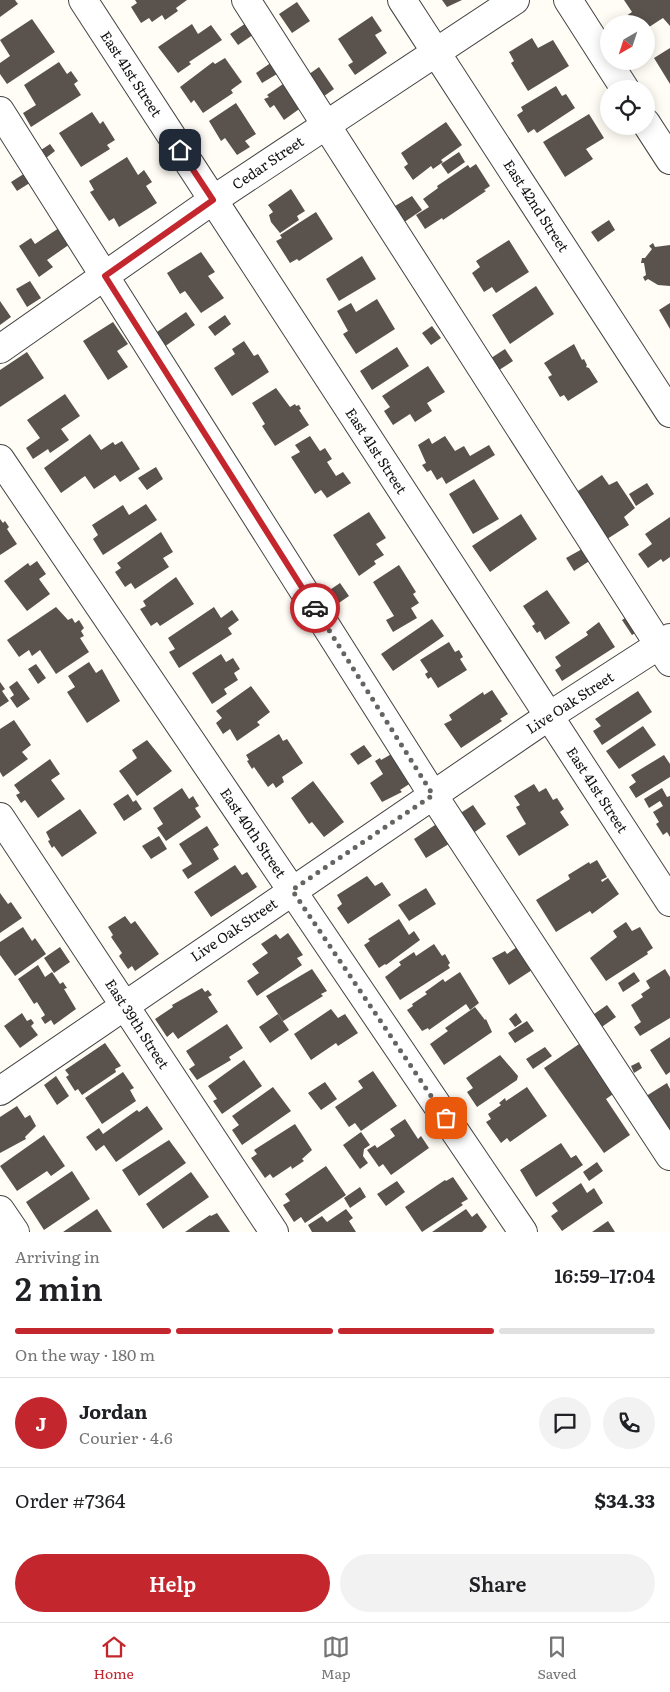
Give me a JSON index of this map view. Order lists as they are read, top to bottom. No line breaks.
{"streets":{"street":["East 41st Street","Cedar Street","East 42nd Street","Live Oak Street","East 40th Street","East 39th Street"]},"crossings":[["East 41st Street","Cedar Street"],["East 41st Street","Live Oak Street"],["Cedar Street","East 42nd Street"],["Live Oak Street","East 40th Street"],["Live Oak Street","East 39th Street"]],"north":"bottom left","page":{"heading":["2 min","Arriving in","16:59–17:04"],"panel":["Jordan","Courier · 4.6","Order #7364","$34.33"],"bar":"On the way · 180 m","round":"J","buttons":["Help","Share"],"tabs":["Home","Map","Saved"]}}
